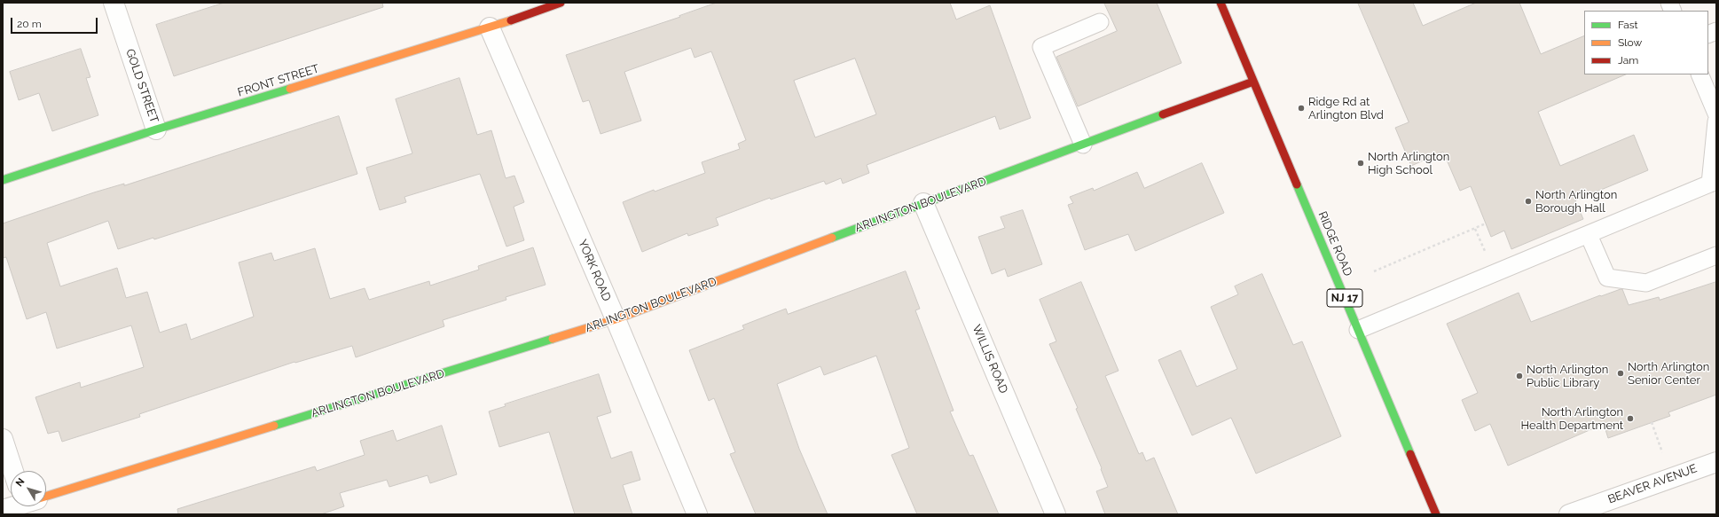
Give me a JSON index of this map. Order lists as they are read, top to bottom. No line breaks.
{"streets":{"street":["FRONT STREET","GOLD STREET","ARLINGTON BOULEVARD","RIDGE ROAD","YORK ROAD","NJ 17","WILLIS ROAD","BEAVER AVENUE"]},"crossings":[["FRONT STREET","GOLD STREET"],["FRONT STREET","YORK ROAD"],["ARLINGTON BOULEVARD","RIDGE ROAD"],["ARLINGTON BOULEVARD","YORK ROAD"],["ARLINGTON BOULEVARD","WILLIS ROAD"]],"places":["Ridge Rd at Arlington Blvd","North Arlington High School","North Arlington Borough Hall","North Arlington Senior Center","North Arlington Public Library","North Arlington Health Department"],"legend":["Fast","Slow","Jam"],"scale_bar":"20 m","north":"top left"}
